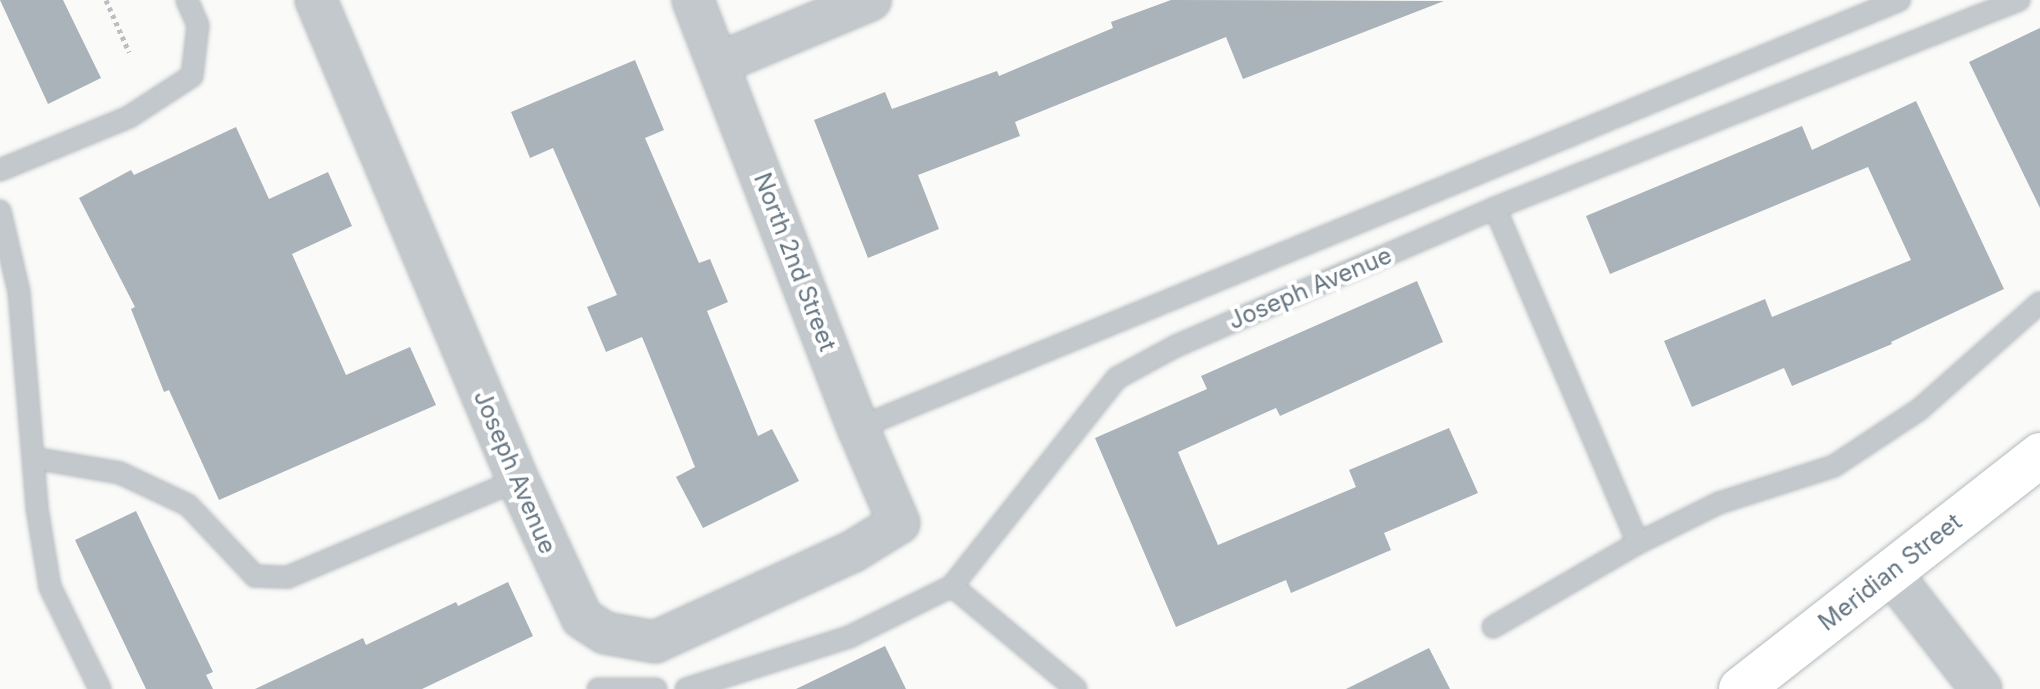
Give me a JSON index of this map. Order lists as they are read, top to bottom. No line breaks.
{"streets":{"street":["North 2nd Street","Joseph Avenue","Meridian Street"]},"crossings":[["North 2nd Street","Joseph Avenue"]]}
